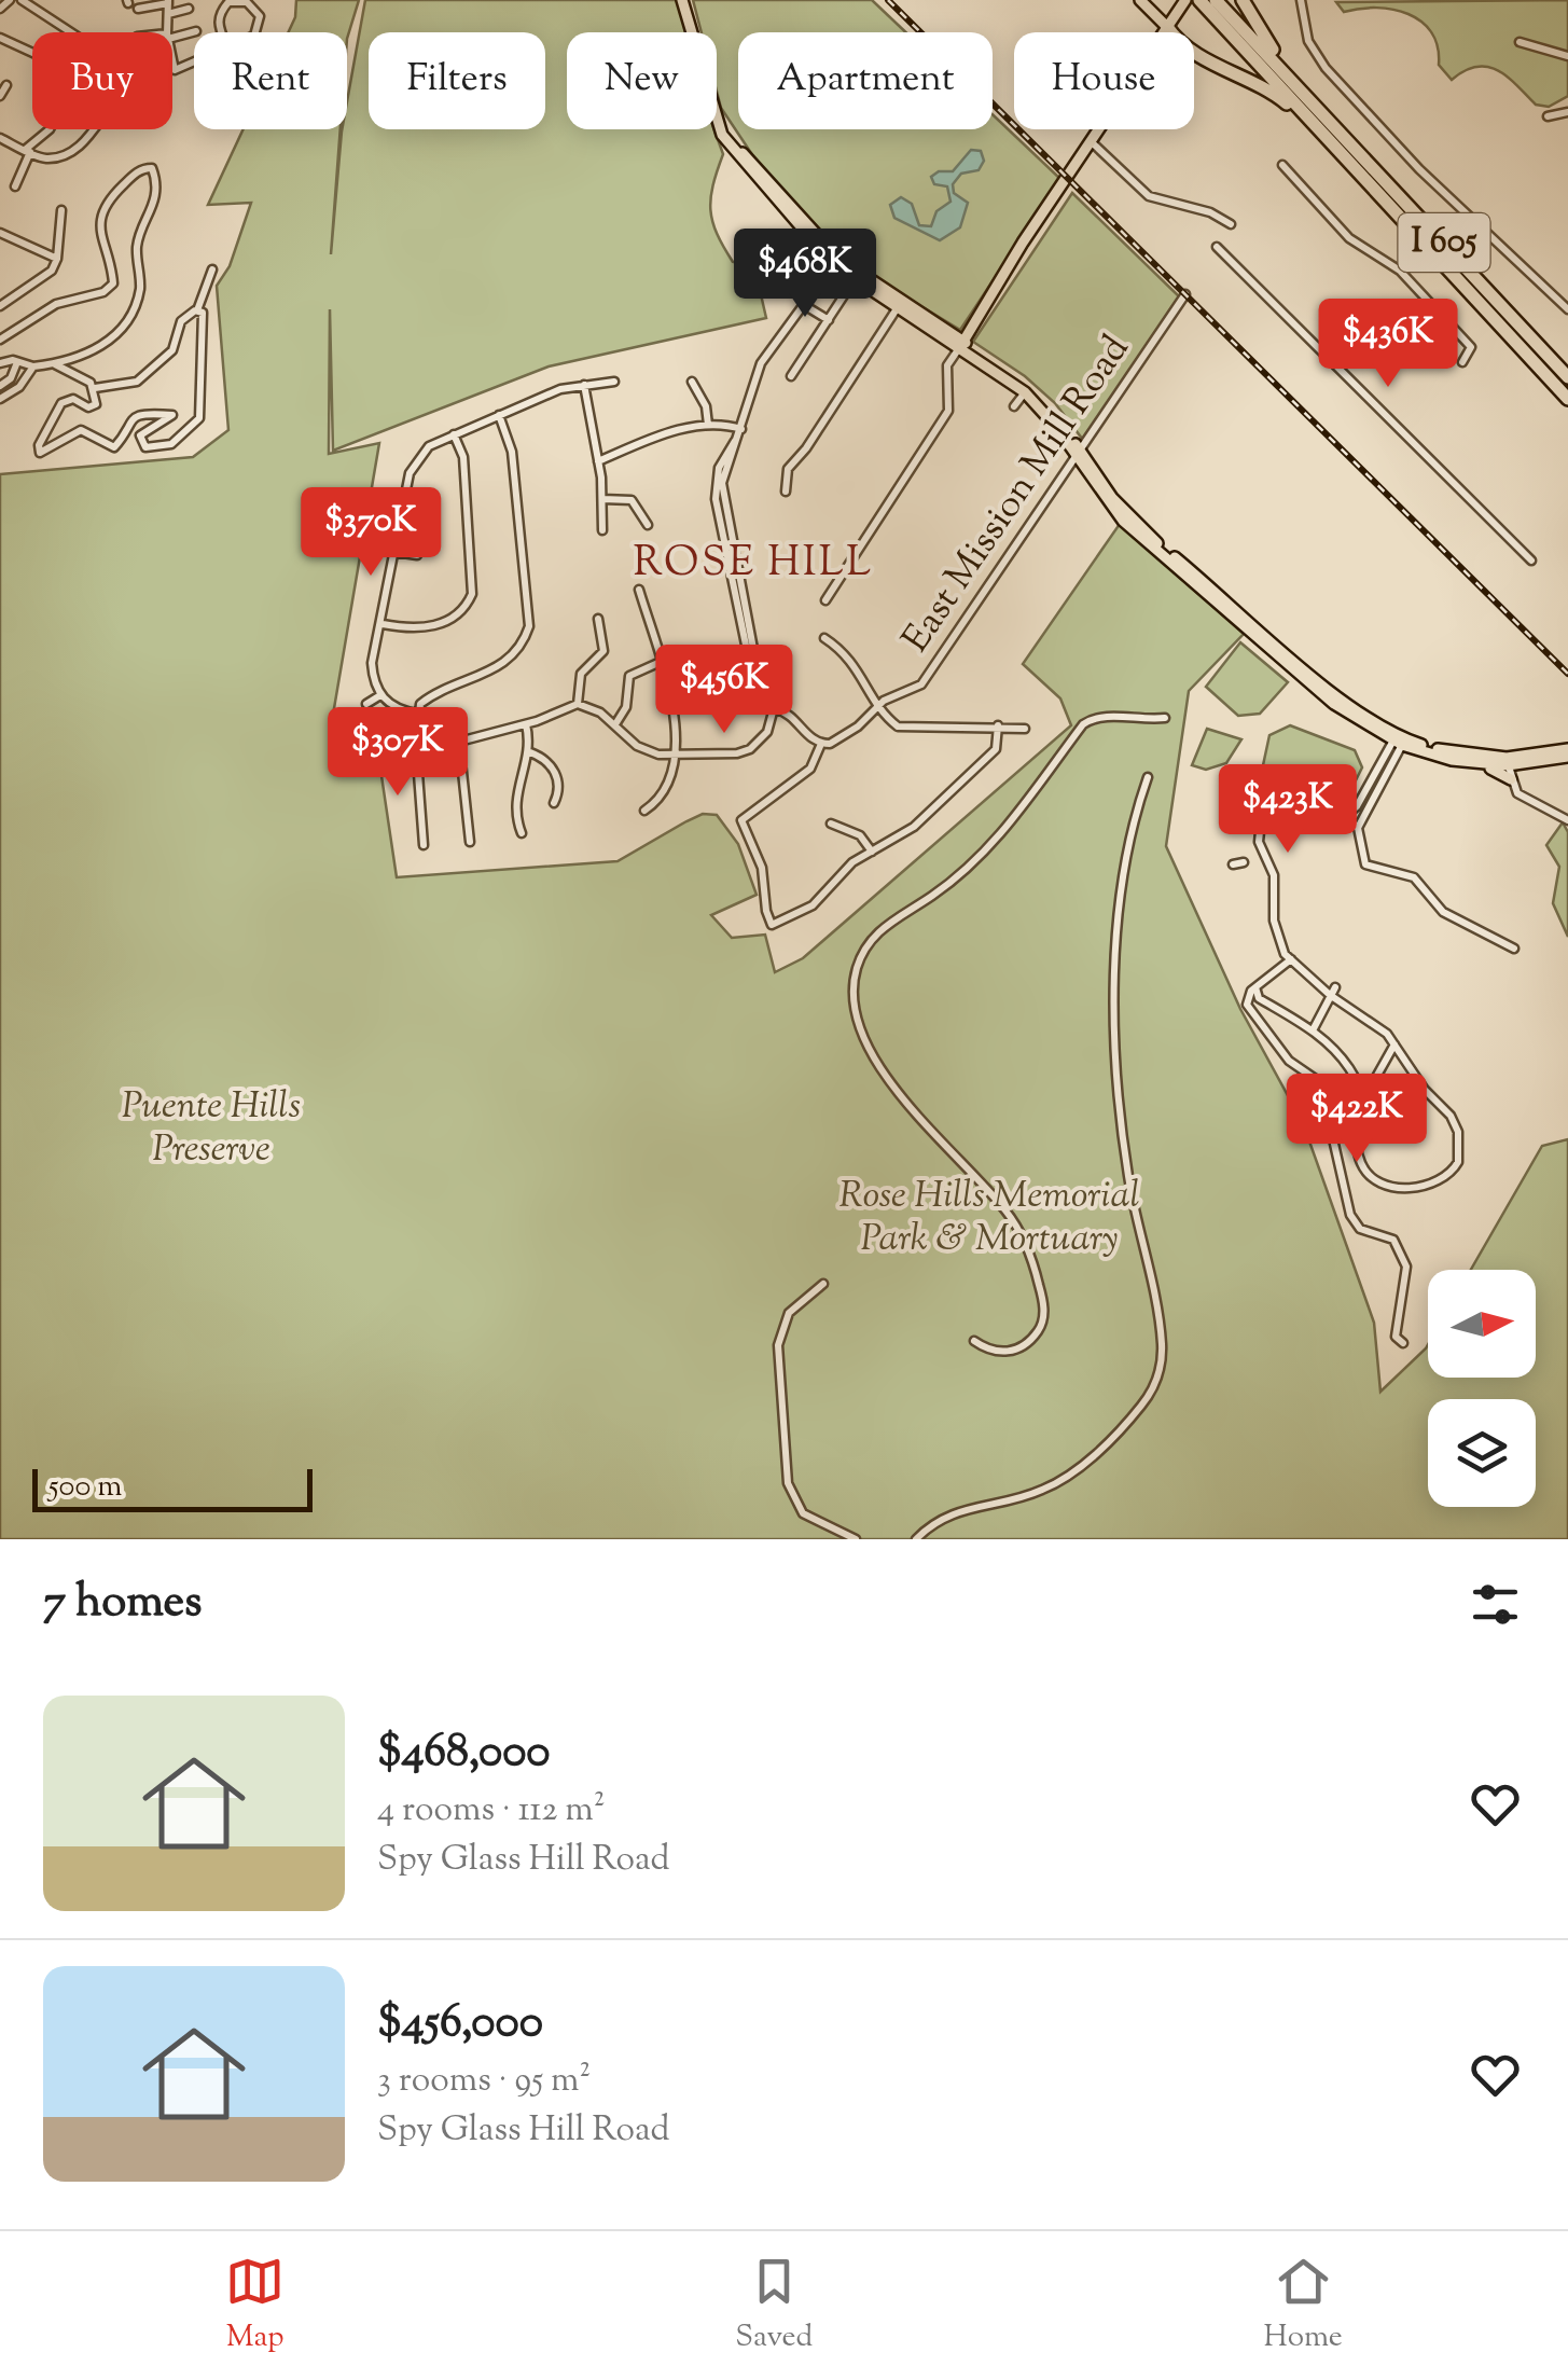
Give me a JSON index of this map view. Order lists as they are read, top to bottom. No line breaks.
{"streets":{"highway":["I 605"],"street":["East Mission Mill Road"]},"districts":["ROSE HILL"],"parks":["Puente Hills Preserve","Rose Hills Memorial Park & Mortuary"],"scale_bar":"500 m","north":"right","page":{"chip":["Buy","Rent","Filters","New","Apartment","House"],"price":["$468K","$436K","$370K","$456K","$307K","$423K","$422K"],"scale":"500 m","heading":"7 homes","list":[{"name":"$468,000","note":"4 rooms · 112 m² · Spy Glass Hill Road"},{"name":"$456,000","note":"3 rooms · 95 m² · Spy Glass Hill Road"}],"tabs":["Map","Saved","Home"]}}
